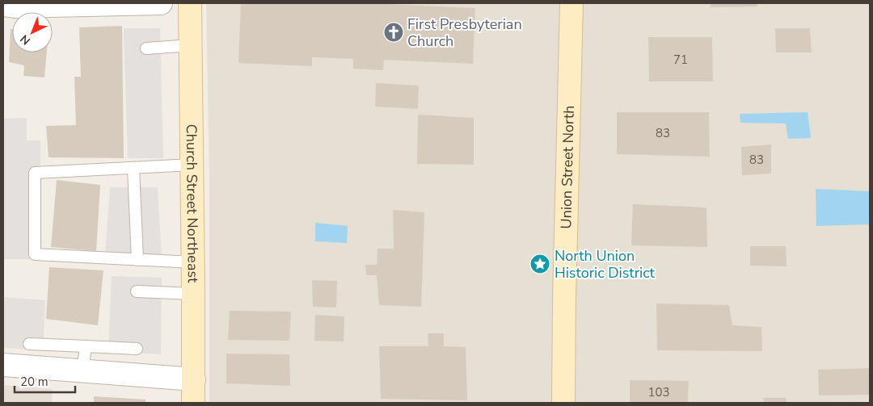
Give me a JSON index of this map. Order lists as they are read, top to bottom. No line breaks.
{"streets":{"main road":["Union Street North","Church Street Northeast"]},"places":{"church":["First Presbyterian Church"],"place":["North Union Historic District"]},"house_numbers":["71","83","83","103"],"scale_bar":"20 m","north":"bottom left"}
